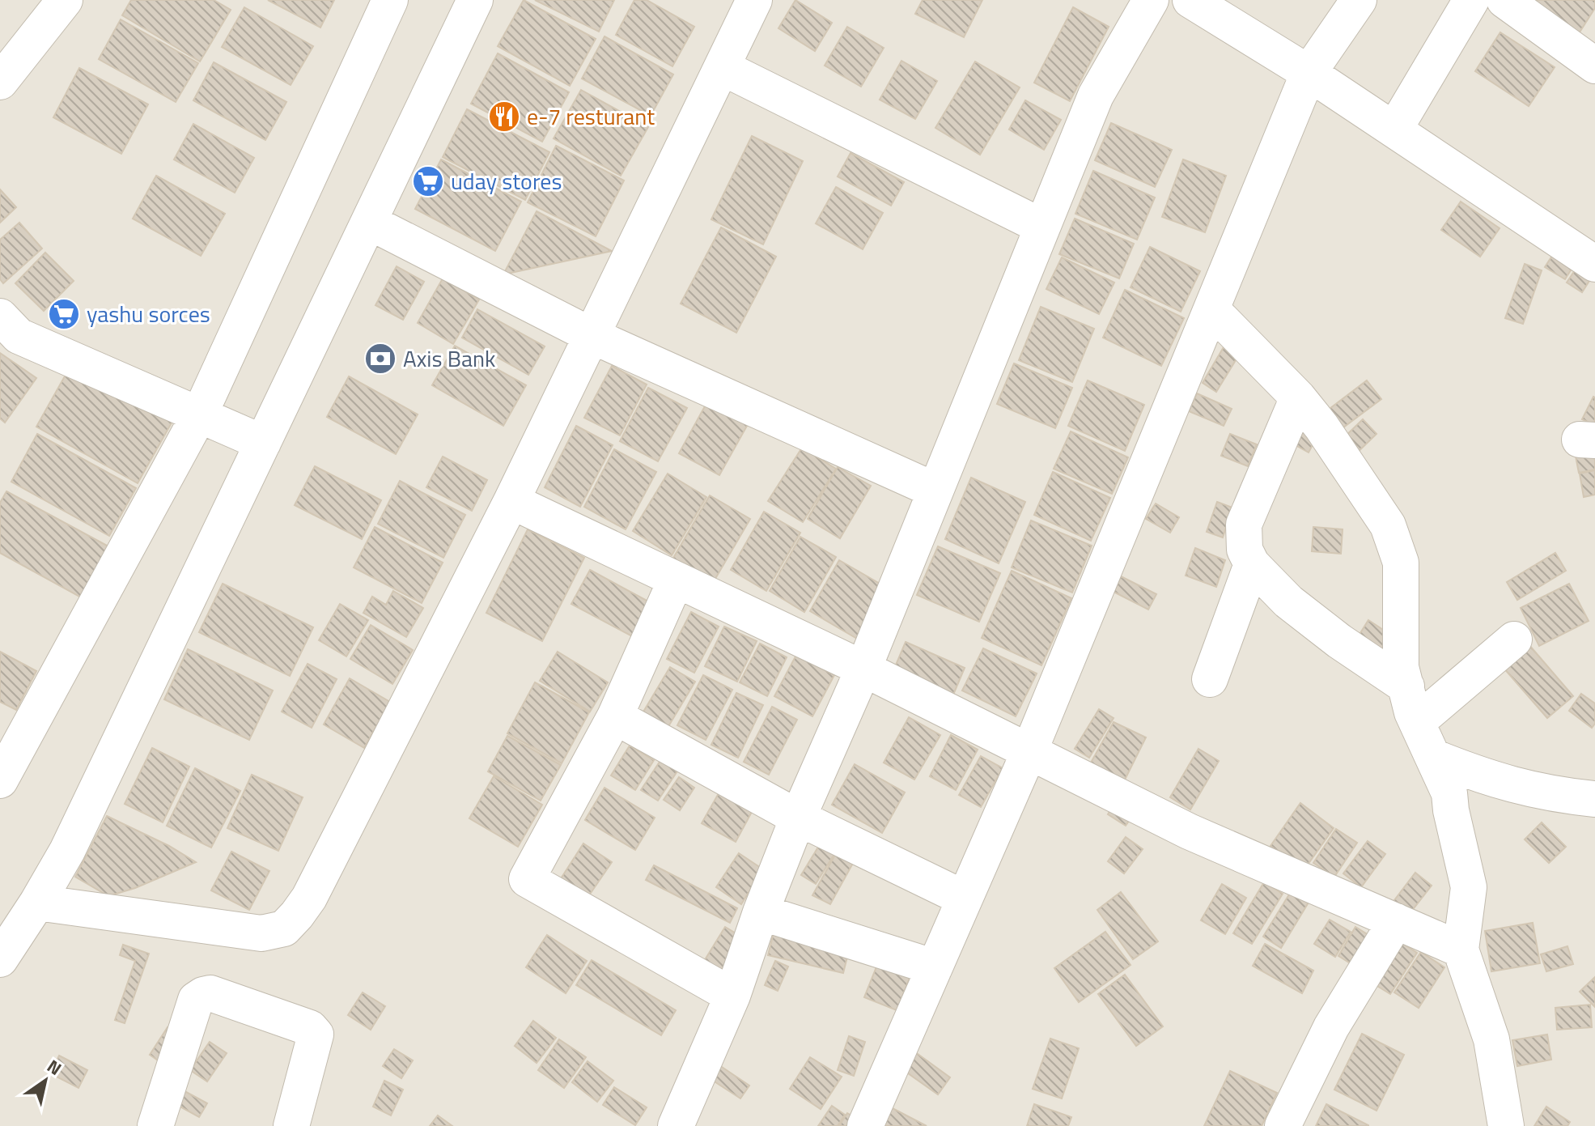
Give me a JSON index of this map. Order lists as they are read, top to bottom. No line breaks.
{"places":{"restaurant":["e-7 resturant"],"supermarket":["uday stores","yashu sorces"],"bank":["Axis Bank"]},"north":"top right"}
